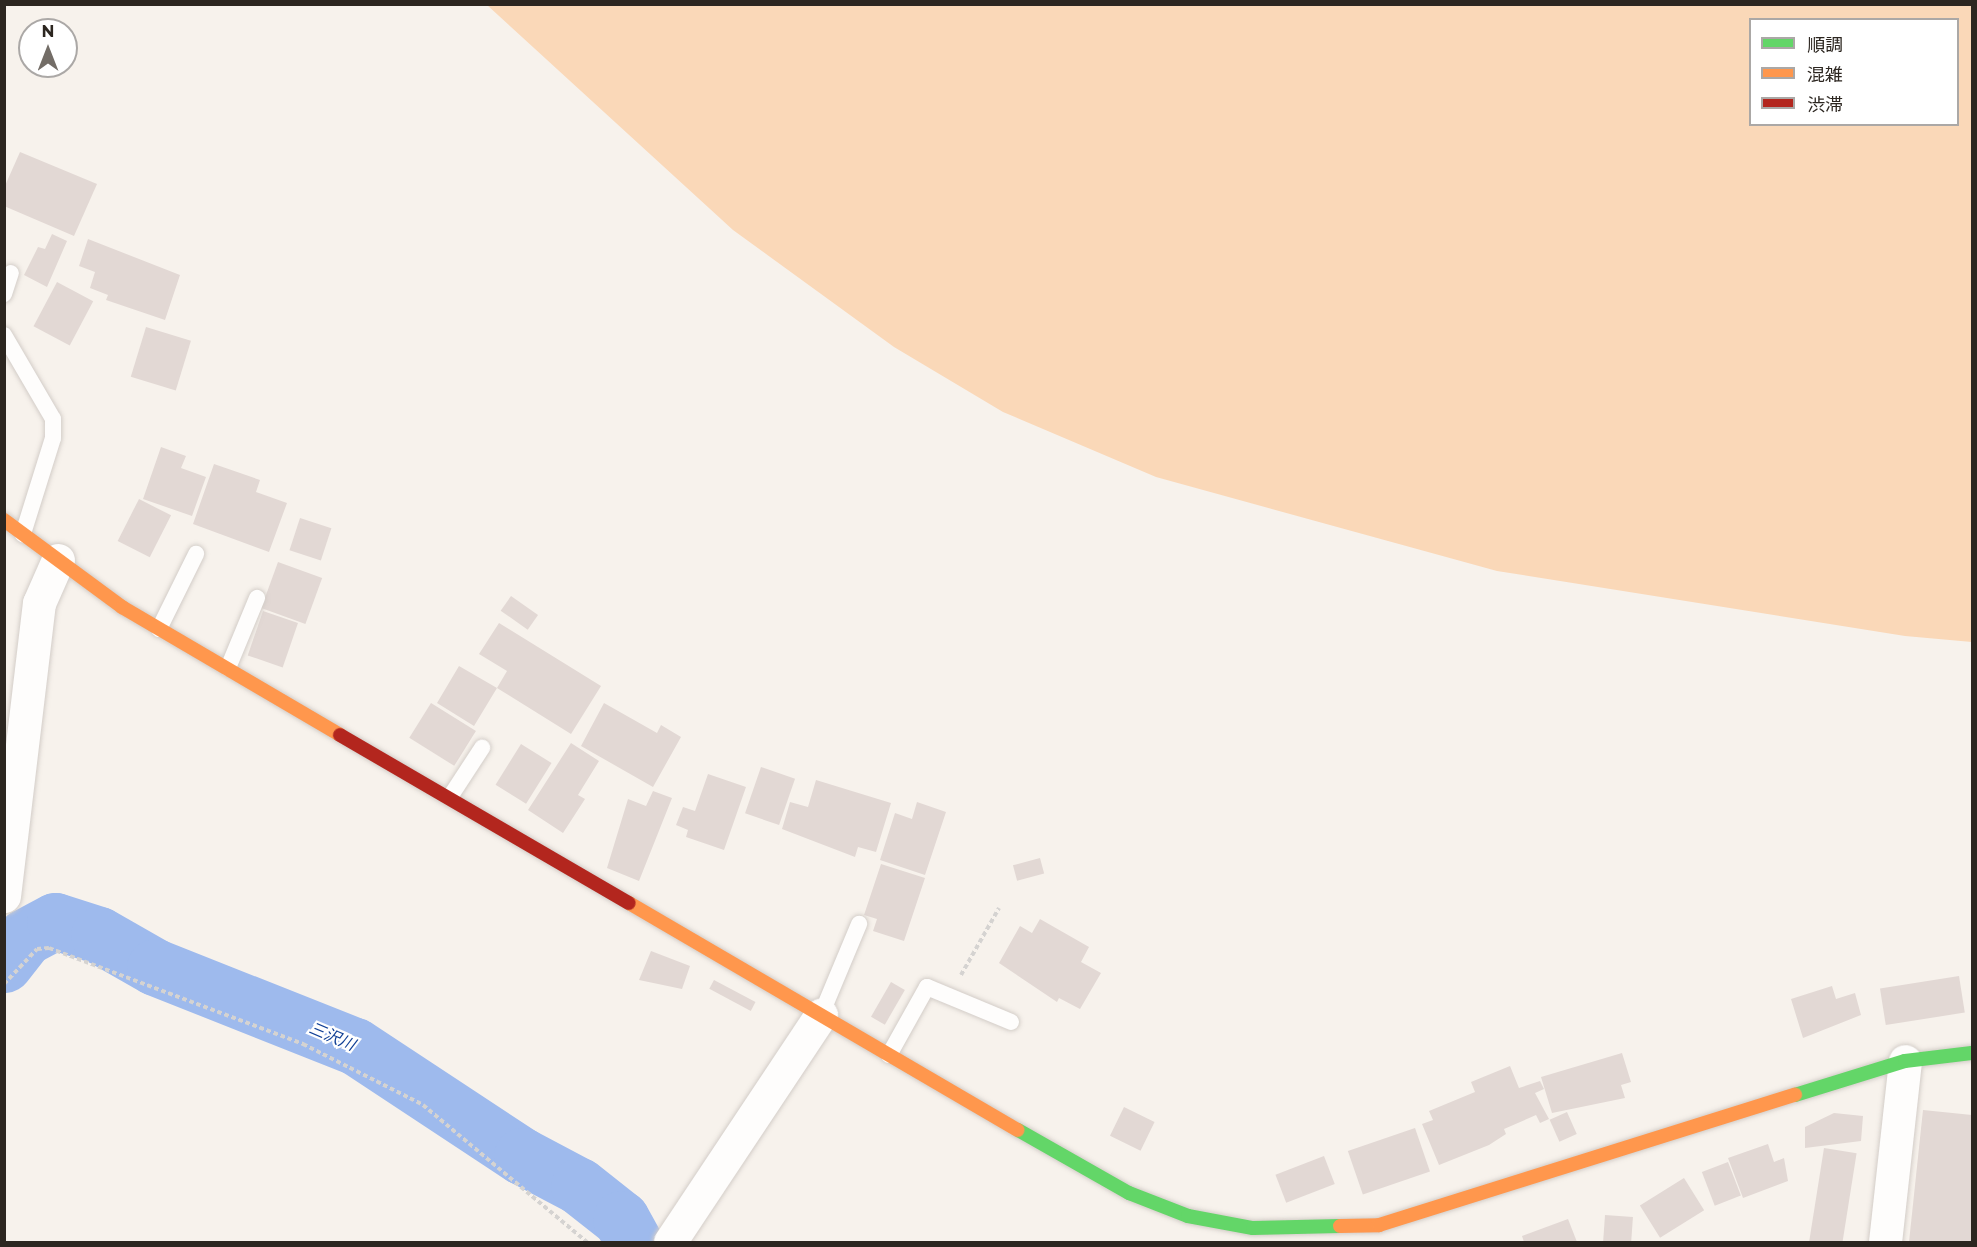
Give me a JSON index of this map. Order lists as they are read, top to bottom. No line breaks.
{"water":["三沢川"],"legend":["順調","混雑","渋滞"],"north":"top"}
